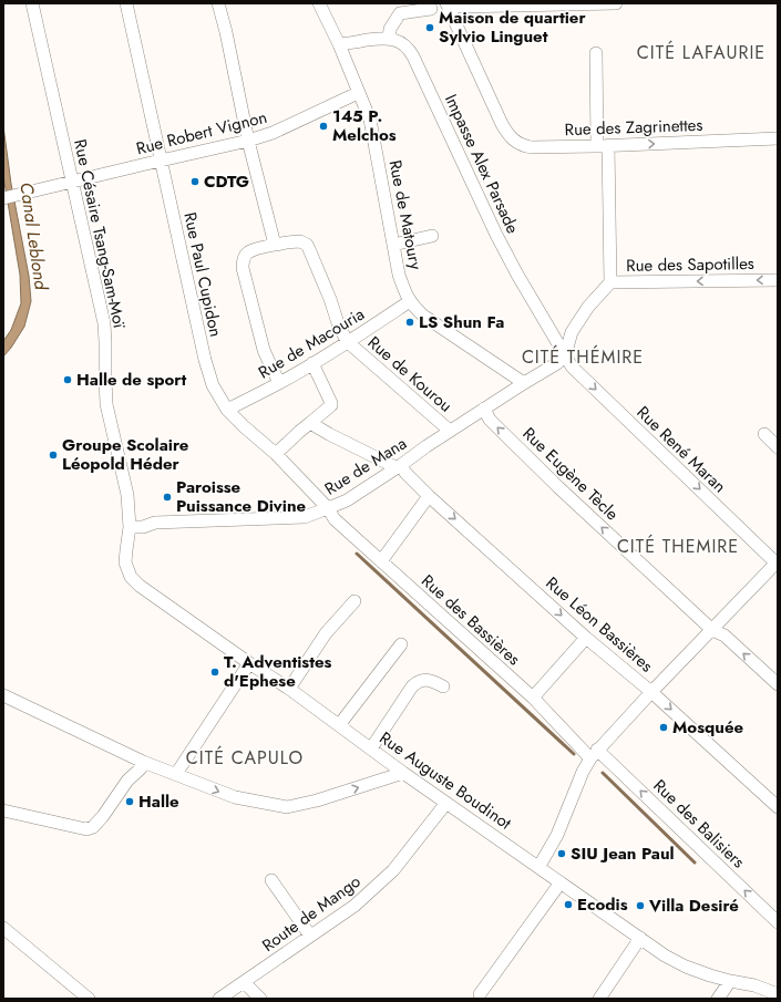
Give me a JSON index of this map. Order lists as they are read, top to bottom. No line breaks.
{"streets":{"street":["Rue des Zagrinettes","Rue Robert Vignon","Impasse Alex Parsade","Rue de Matoury","Rue Césaire Tsang-Sam-Moï","Rue des Sapotilles","Rue Paul Cupidon","Rue de Macouria","Rue de Kourou","Rue René Maran","Rue de Mana","Rue Eugène Tècle","Rue des Bassières","Rue Léon Bassières","Rue Auguste Boudinot","Rue des Balisiers","Route de Mango"]},"crossings":[["Rue Robert Vignon","Rue de Matoury"],["Rue Robert Vignon","Rue Césaire Tsang-Sam-Moï"],["Rue Robert Vignon","Rue Paul Cupidon"],["Impasse Alex Parsade","Rue des Sapotilles"],["Impasse Alex Parsade","Rue René Maran"],["Impasse Alex Parsade","Rue de Mana"],["Rue de Matoury","Rue de Macouria"],["Rue de Matoury","Rue de Mana"],["Rue Césaire Tsang-Sam-Moï","Rue de Mana"],["Rue Césaire Tsang-Sam-Moï","Rue Auguste Boudinot"],["Rue des Sapotilles","Rue René Maran"],["Rue des Sapotilles","Rue de Mana"],["Rue Paul Cupidon","Rue de Macouria"],["Rue Paul Cupidon","Rue de Mana"],["Rue Paul Cupidon","Rue des Bassières"],["Rue de Macouria","Rue de Kourou"],["Rue de Kourou","Rue de Mana"],["Rue René Maran","Rue de Mana"],["Rue de Mana","Rue Eugène Tècle"],["Rue de Mana","Rue des Bassières"],["Rue de Mana","Rue Léon Bassières"],["Rue des Bassières","Rue des Balisiers"],["Rue Auguste Boudinot","Route de Mango"]],"one_way":["Rue des Zagrinettes","Rue des Sapotilles","Rue René Maran","Rue Eugène Tècle","Rue Léon Bassières","Rue des Balisiers"],"districts":["CITÉ LAFAURIE","CITÉ THÉMIRE","CITÉ THEMIRE","CITÉ CAPULO"],"water":["Canal Leblond"],"places":["Maison de quartier Sylvio Linguet","145 P. Melchos","CDTG","LS Shun Fa","Halle de sport","Groupe Scolaire Léopold Héder","Paroisse Puissance Divine","T. Adventistes d'Ephese","Mosquée","Halle","SIU Jean Paul","Ecodis","Villa Desiré"]}
